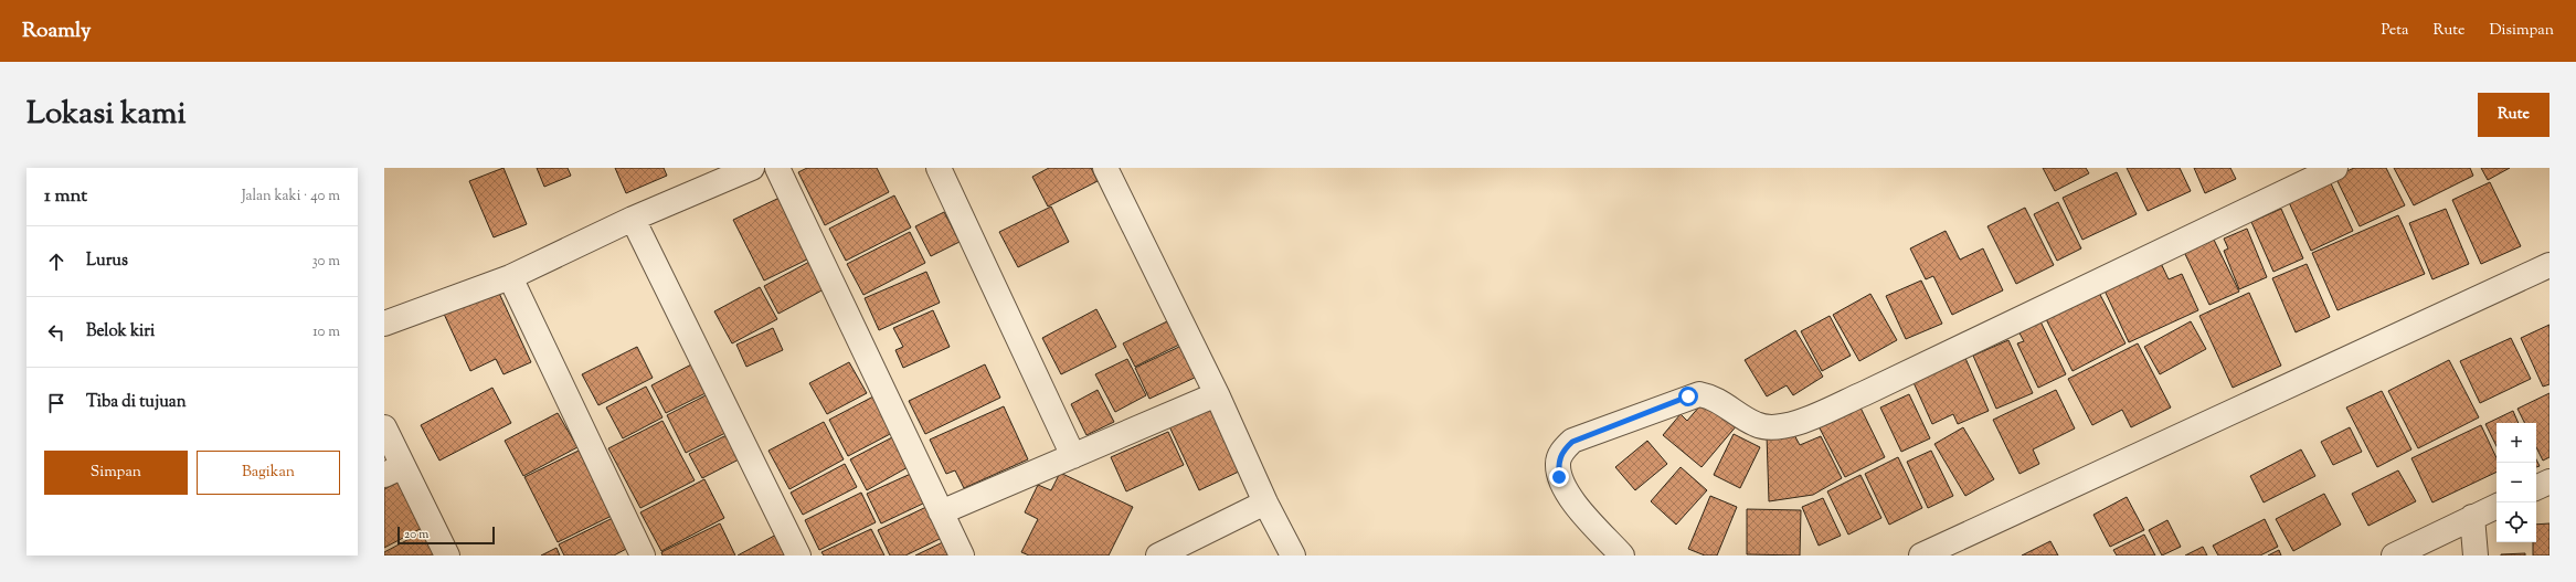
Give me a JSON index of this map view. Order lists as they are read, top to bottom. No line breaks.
{"scale_bar":"20 m","page":{"header":"Roamly","nav":["Peta","Rute","Disimpan"],"title":"Lokasi kami","buttons":["Rute",["Simpan","Bagikan"]],"heading":["1 mnt","Jalan kaki · 40 m"],"list":[["Lurus","30 m"],["Belok kiri","10 m"],"Tiba di tujuan"],"map_buttons":["+","−"],"scale":"20 m"}}
